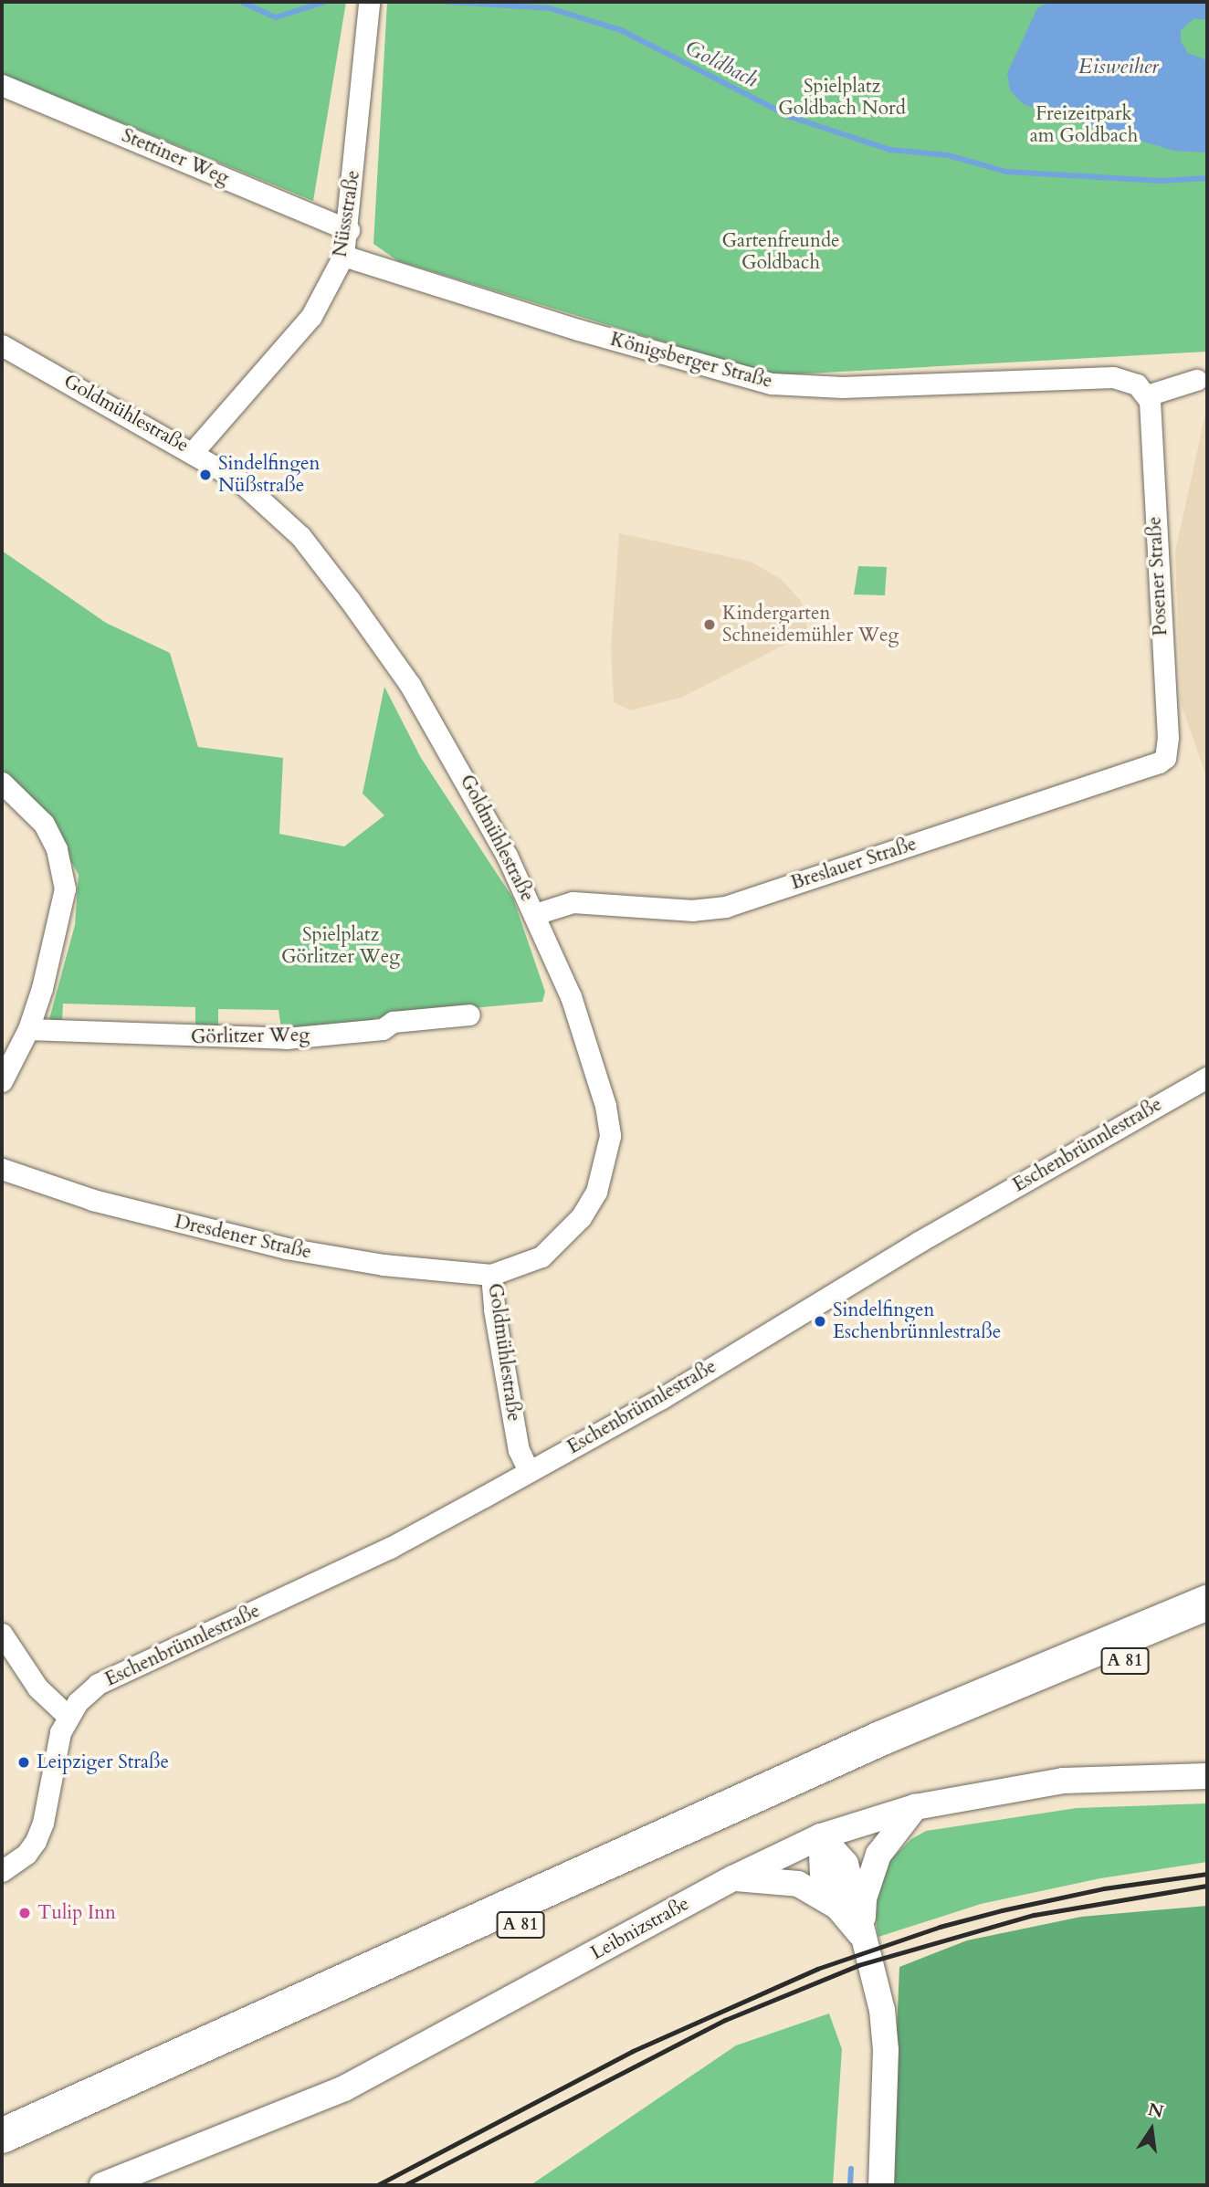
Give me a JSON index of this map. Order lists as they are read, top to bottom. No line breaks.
{"streets":{"highway":["A 81"],"street":["Stettiner Weg","Nüssstraße","Königsberger Straße","Goldmühlestraße","Posener Straße","Breslauer Straße","Görlitzer Weg","Eschenbrünnlestraße","Dresdener Straße","Leibnizstraße"]},"crossings":[["Stettiner Weg","Nüssstraße"],["Nüssstraße","Königsberger Straße"],["Nüssstraße","Goldmühlestraße"],["Königsberger Straße","Posener Straße"],["Goldmühlestraße","Breslauer Straße"],["Goldmühlestraße","Eschenbrünnlestraße"],["Goldmühlestraße","Dresdener Straße"],["Posener Straße","Breslauer Straße"]],"water":["Goldbach","Eisweiher"],"parks":["Spielplatz Goldbach Nord","Freizeitpark am Goldbach","Gartenfreunde Goldbach","Spielplatz Görlitzer Weg"],"places":["Sindelfingen Nüßstraße","Kindergarten Schneidemühler Weg","Sindelfingen Eschenbrünnlestraße","Leipziger Straße","Tulip Inn"],"north":"top"}
